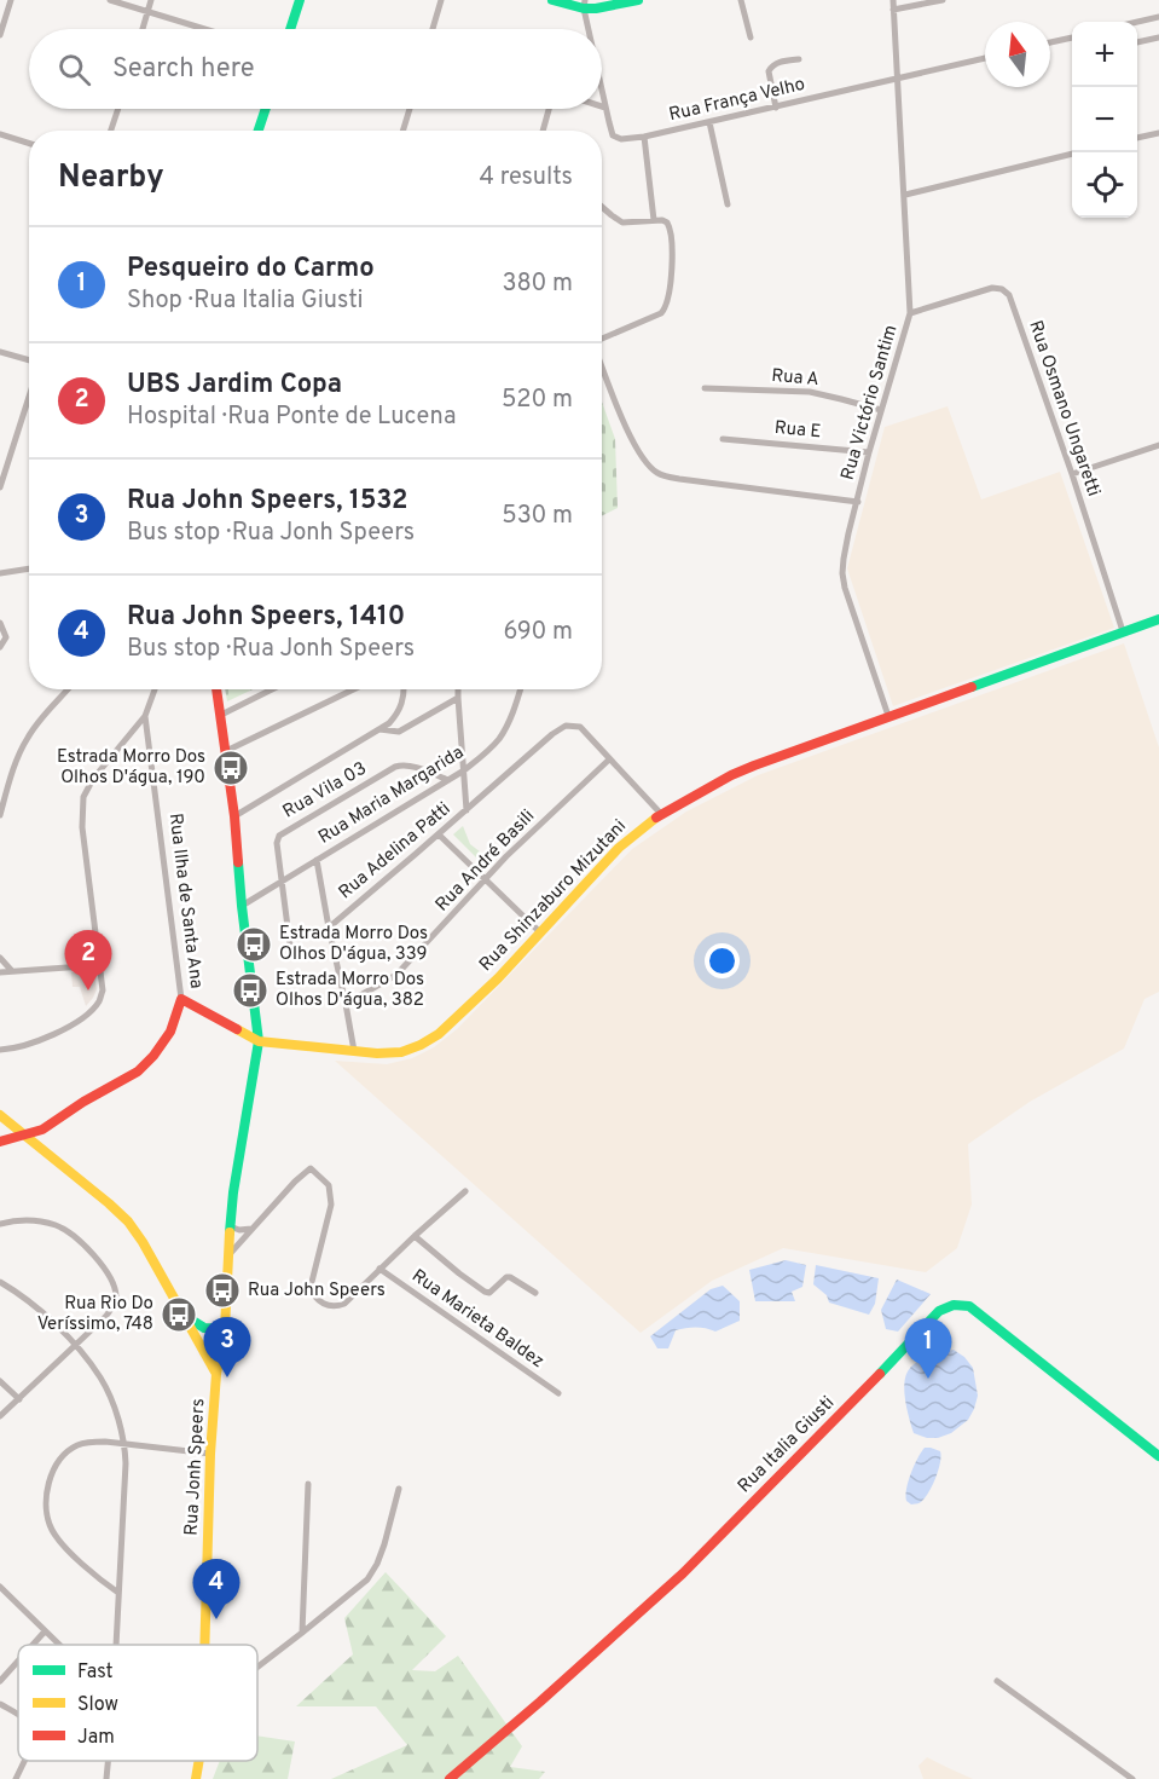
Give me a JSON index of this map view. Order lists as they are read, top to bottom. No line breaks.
{"streets":{"street":["Rua França Velho","Rua A","Rua Victório Santim","Rua Osmano Ungaretti","Rua E","Rua Vila 03","Rua Maria Margarida","Rua Adelina Patti","Rua André Basili","Rua Shinzaburo Mizutani","Rua Ilha de Santa Ana","Rua Marieta Baldez","Rua Italia Giusti","Rua Jonh Speers"]},"crossings":[["Rua França Velho","Rua Victório Santim"],["Rua A","Rua Victório Santim"],["Rua Victório Santim","Rua Osmano Ungaretti"],["Rua Victório Santim","Rua E"],["Rua Victório Santim","Rua Shinzaburo Mizutani"],["Rua Osmano Ungaretti","Rua Shinzaburo Mizutani"],["Rua Vila 03","Rua Maria Margarida"],["Rua Maria Margarida","Rua Jonh Speers"],["Rua Adelina Patti","Rua André Basili"],["Rua Shinzaburo Mizutani","Rua Ilha de Santa Ana"],["Rua Shinzaburo Mizutani","Rua Jonh Speers"]],"places":{"bus stop":["Estrada Morro Dos Olhos D'água, 190","Estrada Morro Dos Olhos D'água, 339","Estrada Morro Dos Olhos D'água, 382","Rua John Speers","Rua Rio Do Veríssimo, 748"]},"legend":["Fast","Slow","Jam"],"north":"top","page":{"map_buttons":["+","−"],"search":"Search here","heading":["Nearby","4 results"],"list":[{"mark":"1","name":"Pesqueiro do Carmo","note":"Shop · Rua Italia Giusti","value":"380 m"},{"mark":"2","name":"UBS Jardim Copa","note":"Hospital · Rua Ponte de Lucena","value":"520 m"},{"mark":"3","name":"Rua John Speers, 1532","note":"Bus stop · Rua Jonh Speers","value":"530 m"},{"mark":"4","name":"Rua John Speers, 1410","note":"Bus stop · Rua Jonh Speers","value":"690 m"}],"pins":["2","3","1","4"]}}
